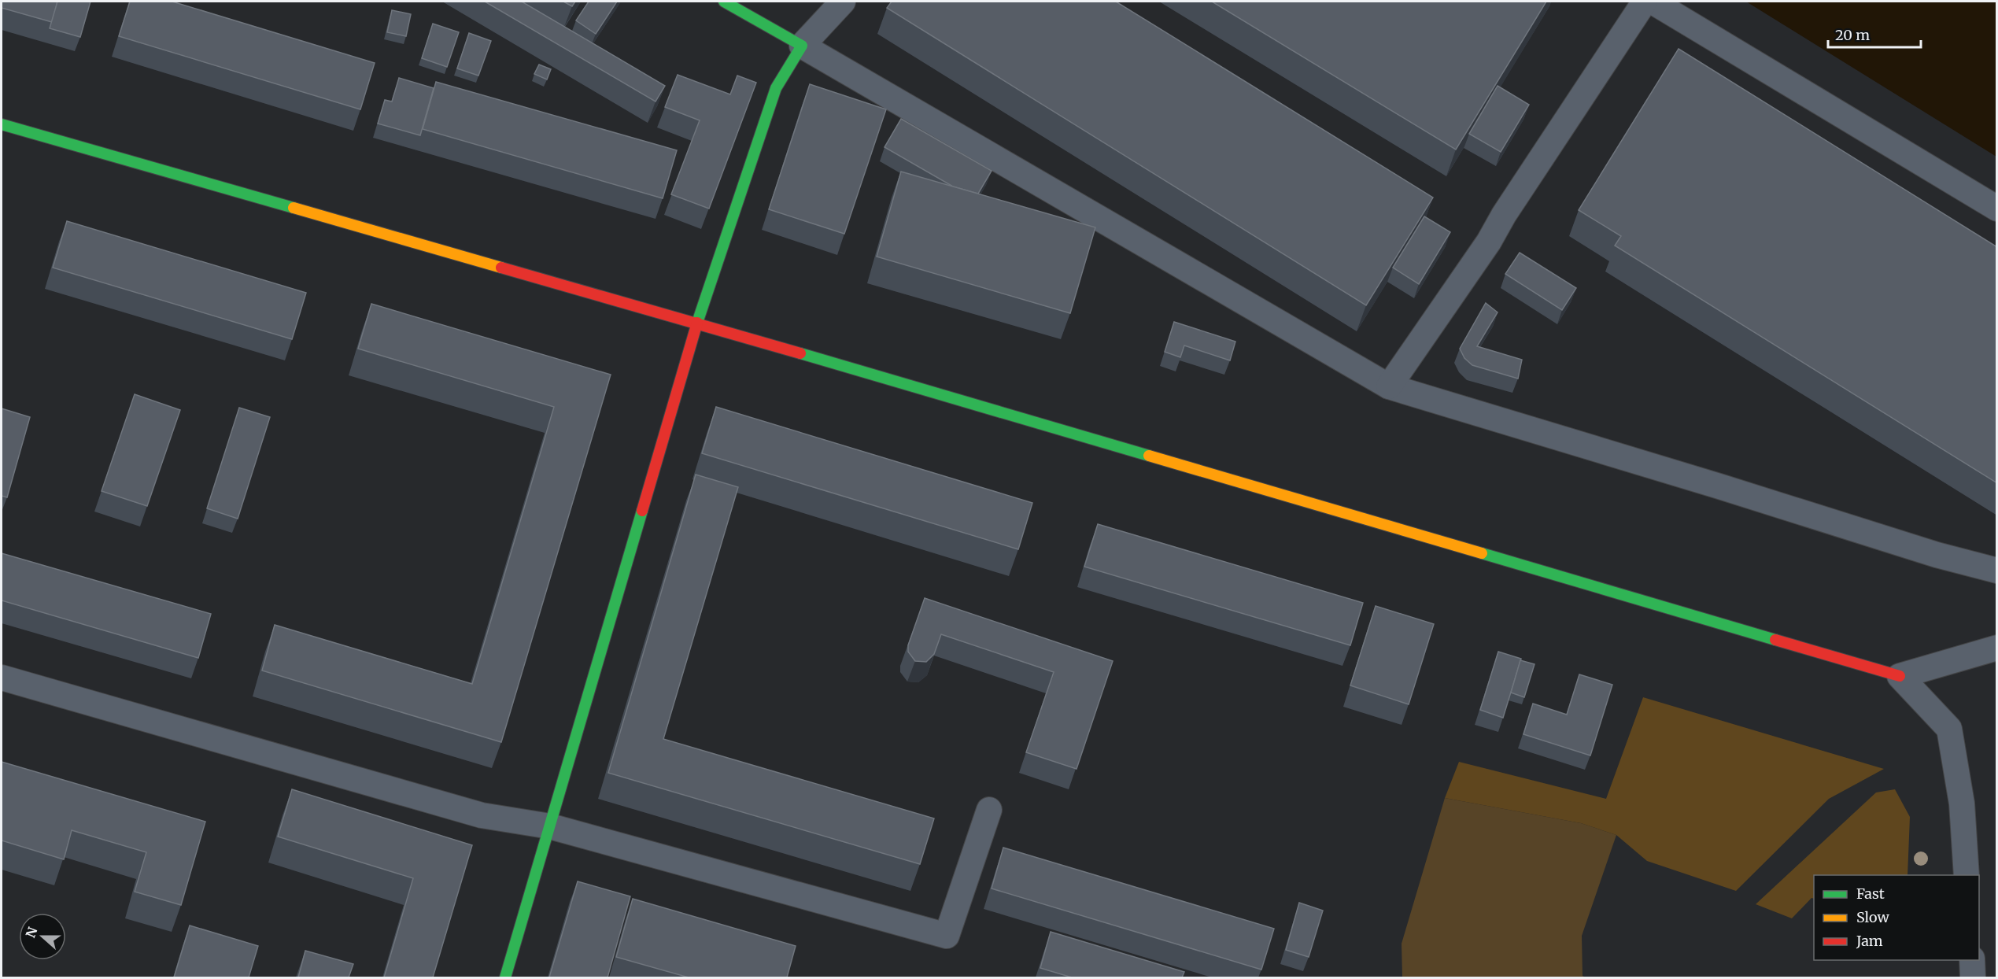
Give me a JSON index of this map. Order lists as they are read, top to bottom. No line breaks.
{"legend":["Fast","Slow","Jam"],"scale_bar":"20 m","north":"left"}
